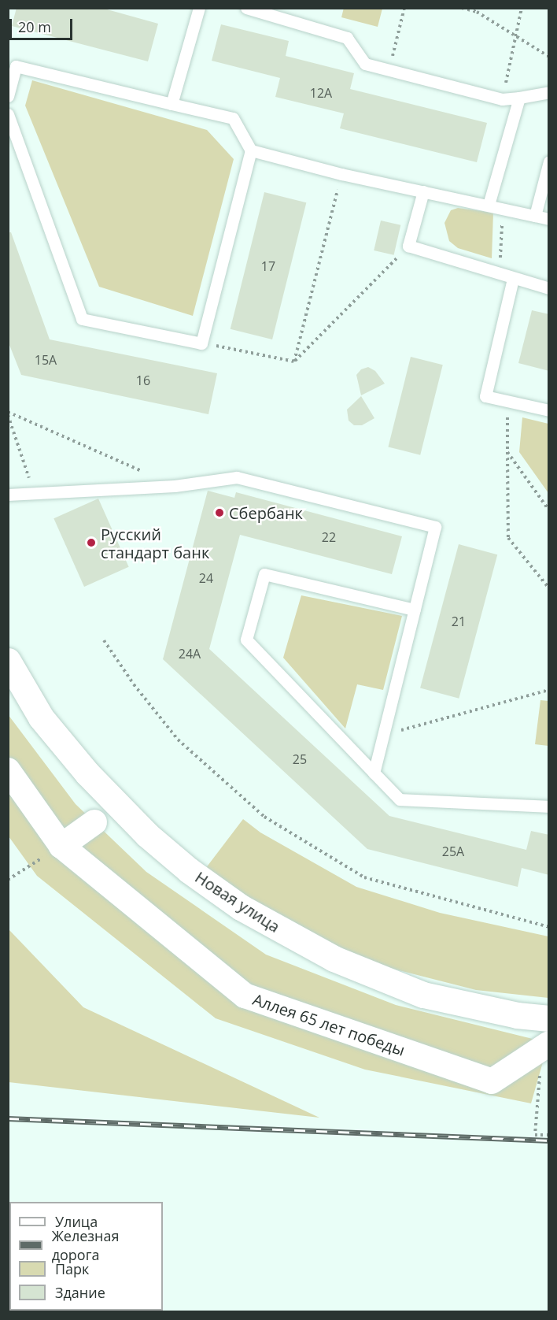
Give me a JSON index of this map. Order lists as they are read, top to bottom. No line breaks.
{"streets":{"street":["Новая улица","Аллея 65 лет победы"]},"places":["Сбербанк","Русский стандарт банк"],"house_numbers":["12А","17","15А","16","22","24","21","24А","25","25А"],"legend":["Улица","Железная дорога","Парк","Здание"],"scale_bar":"20 m"}
